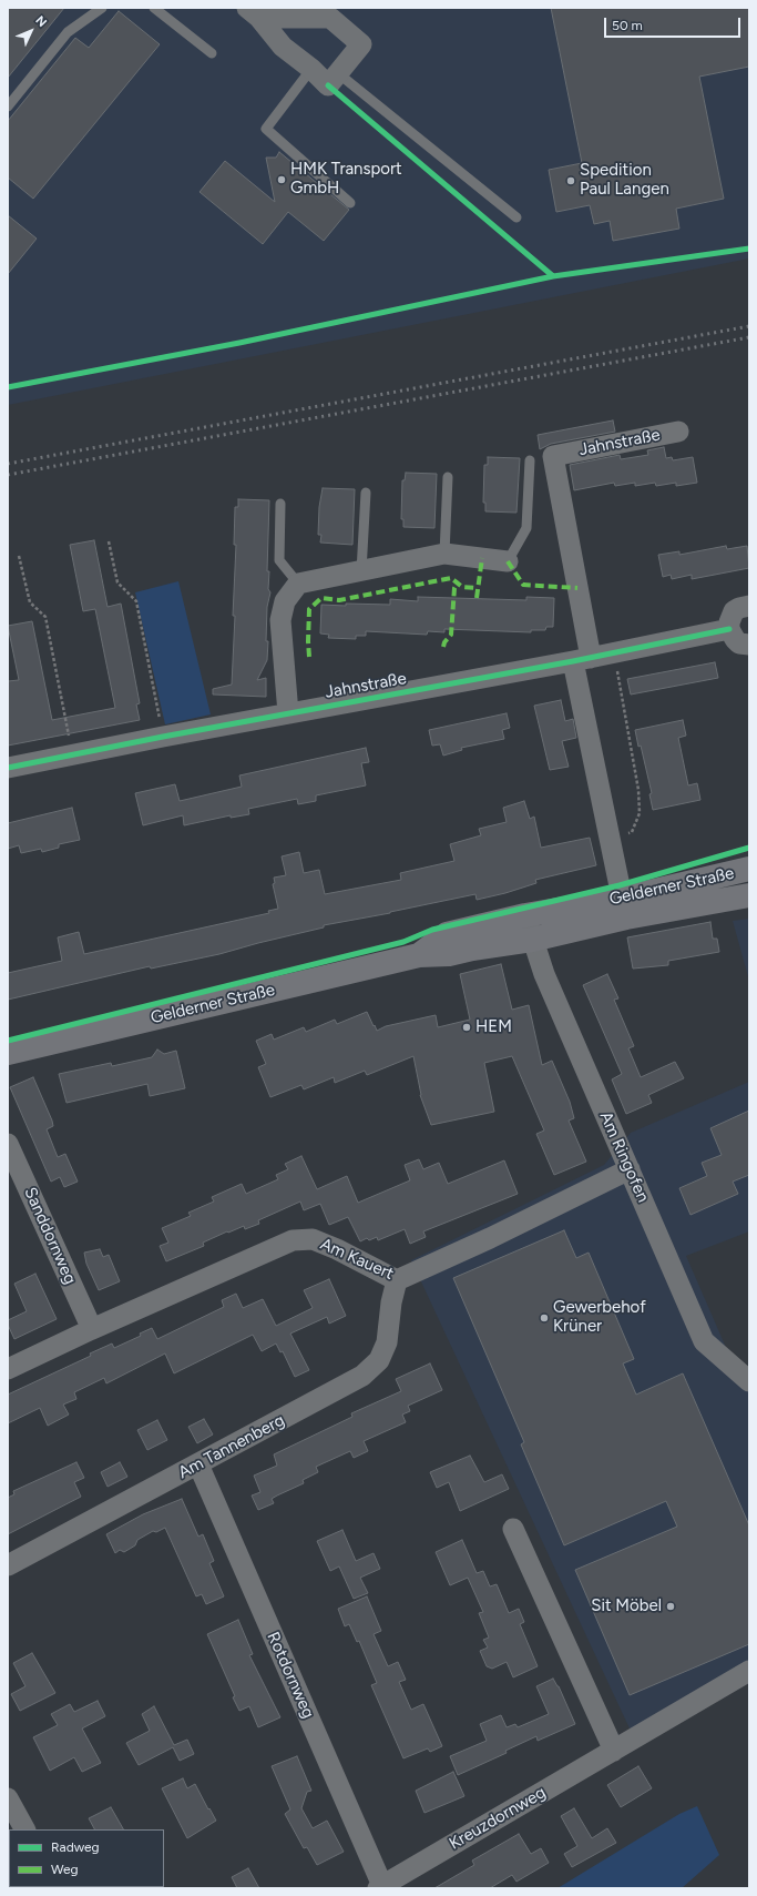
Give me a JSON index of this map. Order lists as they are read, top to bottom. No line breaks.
{"streets":{"main road":["Gelderner Straße"],"street":["Jahnstraße","Am Ringofen","Sanddornweg","Am Kauert","Am Tannenberg","Rotdornweg","Kreuzdornweg"]},"crossings":[["Jahnstraße","Gelderner Straße"],["Gelderner Straße","Am Ringofen"],["Am Ringofen","Am Kauert"],["Sanddornweg","Am Kauert"],["Am Kauert","Am Tannenberg"],["Am Tannenberg","Rotdornweg"],["Rotdornweg","Kreuzdornweg"]],"places":["HMK Transport GmbH","Spedition Paul Langen","HEM","Gewerbehof Krüner","Sit Möbel"],"legend":["Radweg","Weg"],"scale_bar":"50 m","north":"top right"}
